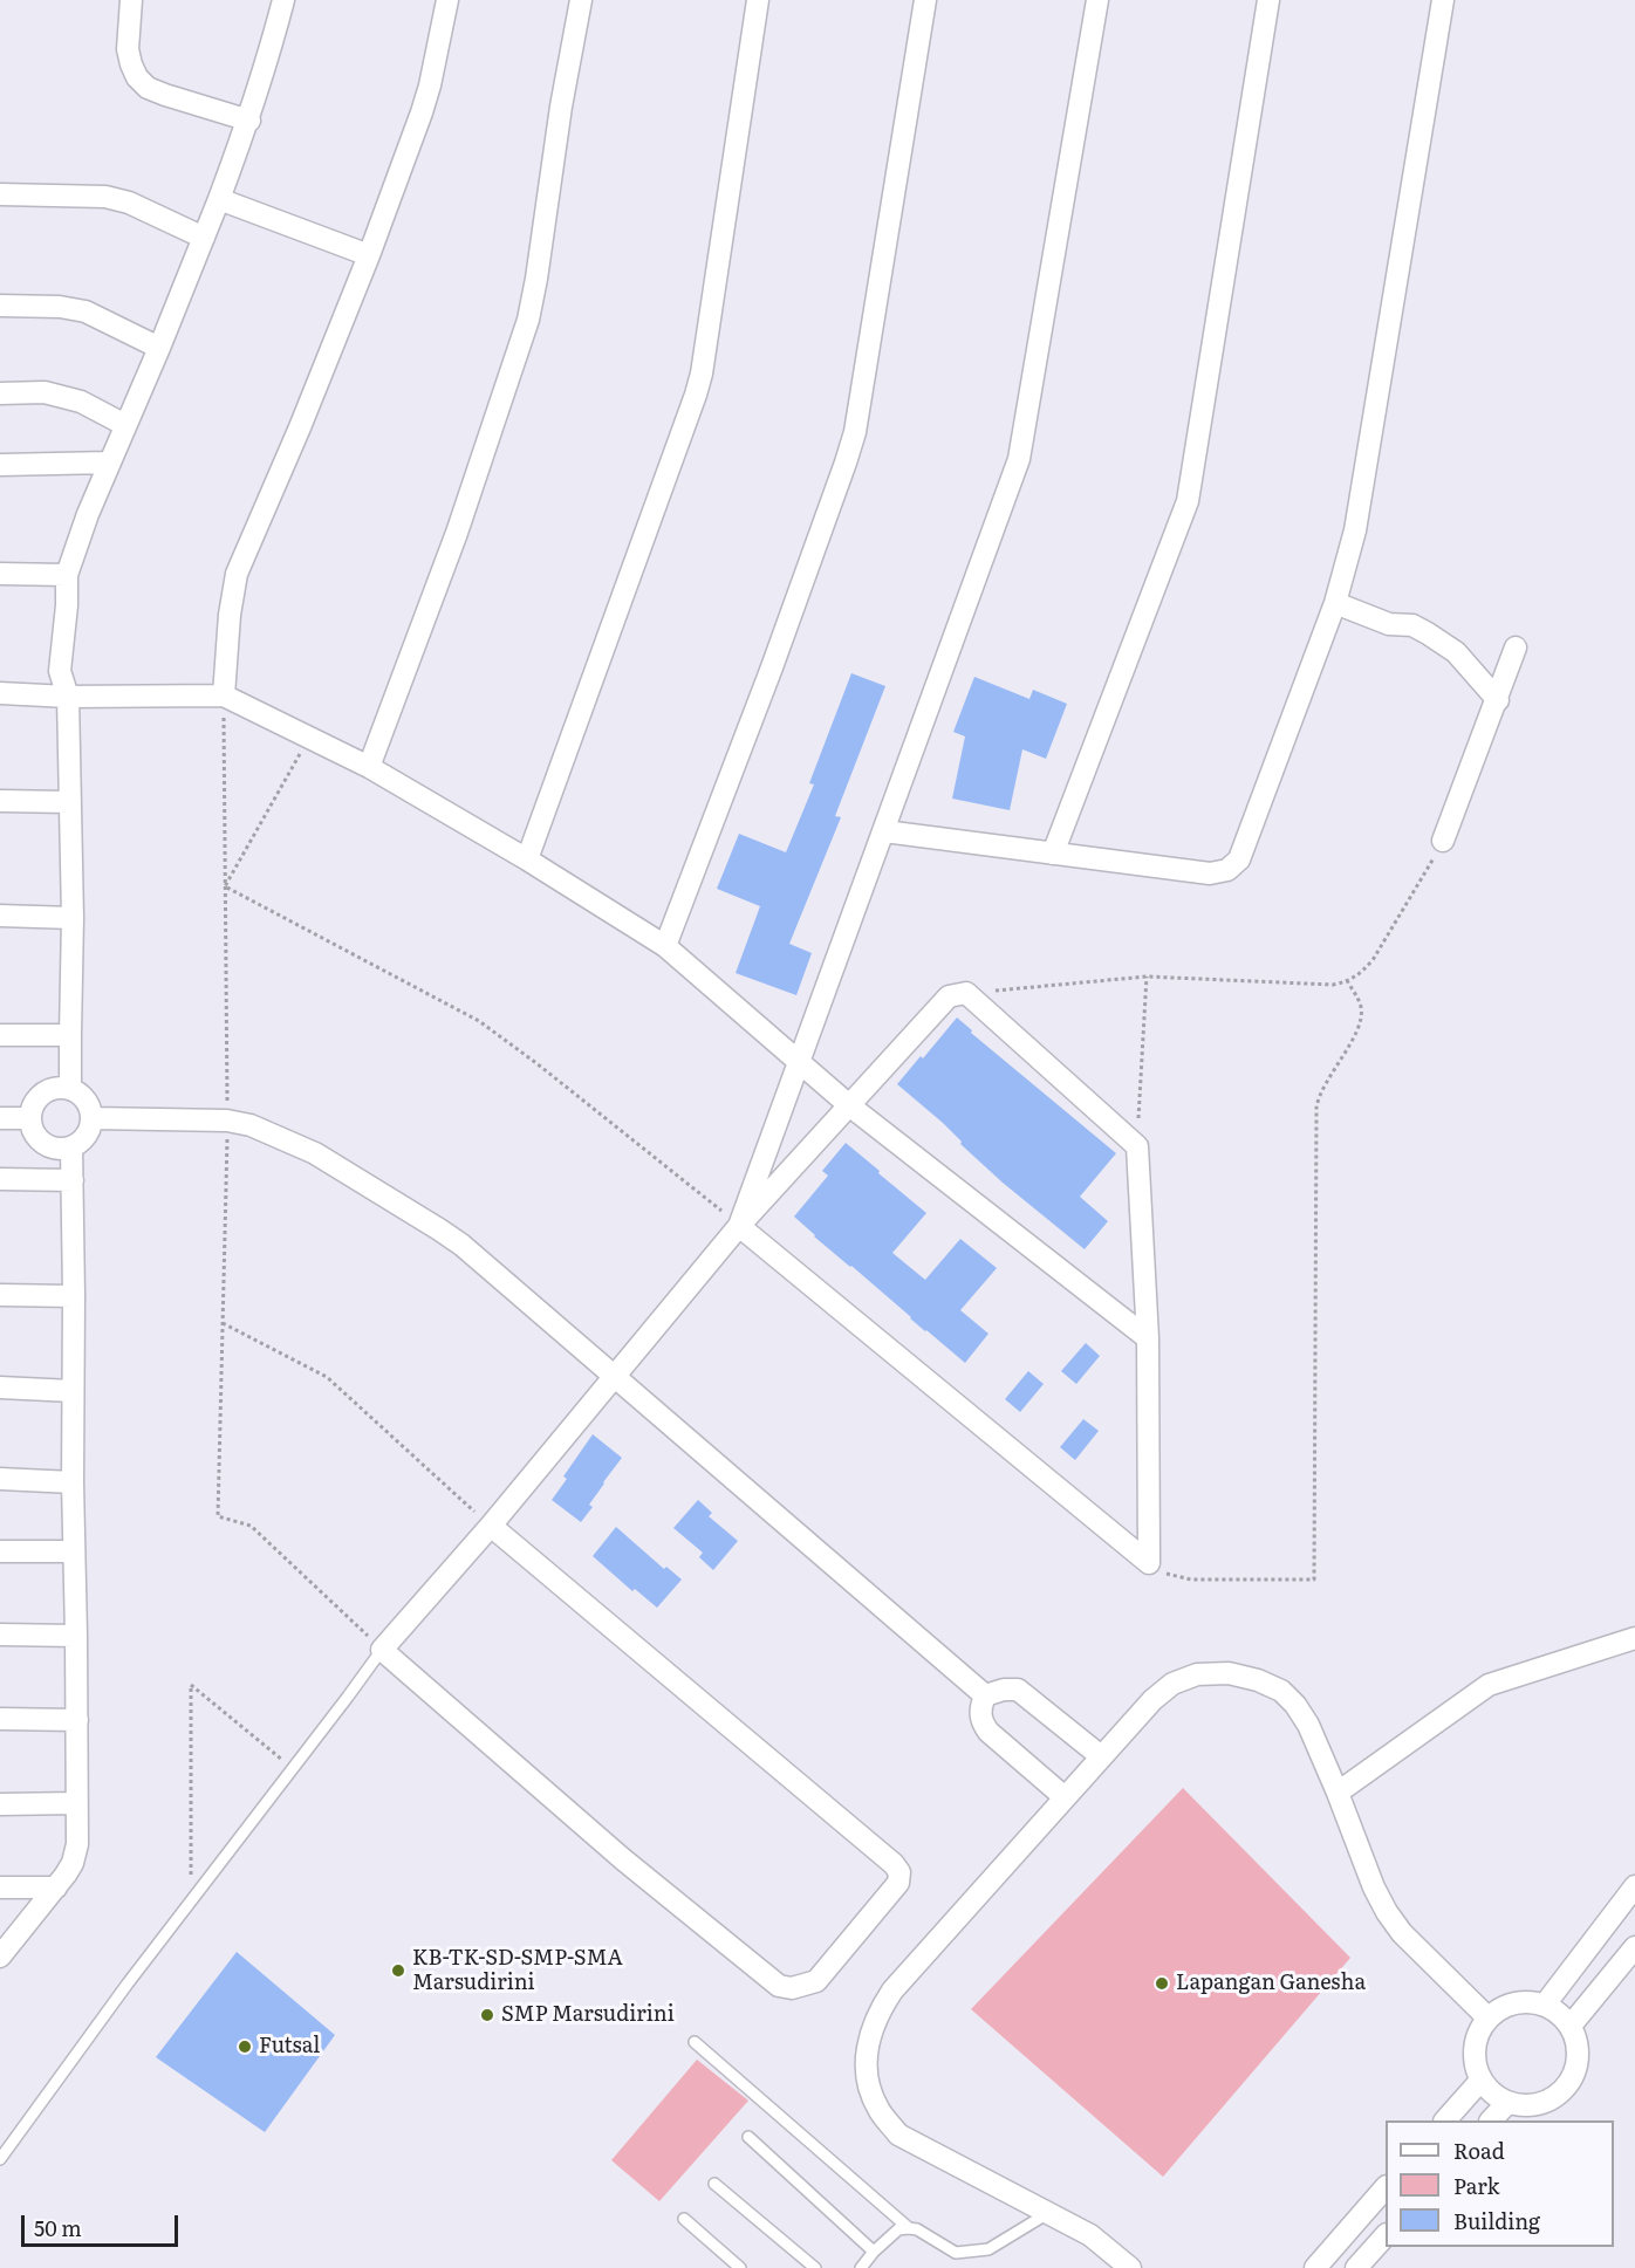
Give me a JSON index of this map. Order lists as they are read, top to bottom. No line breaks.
{"places":["KB-TK-SD-SMP-SMA Marsudirini","Lapangan Ganesha","SMP Marsudirini","Futsal"],"legend":["Road","Park","Building"],"scale_bar":"50 m"}
